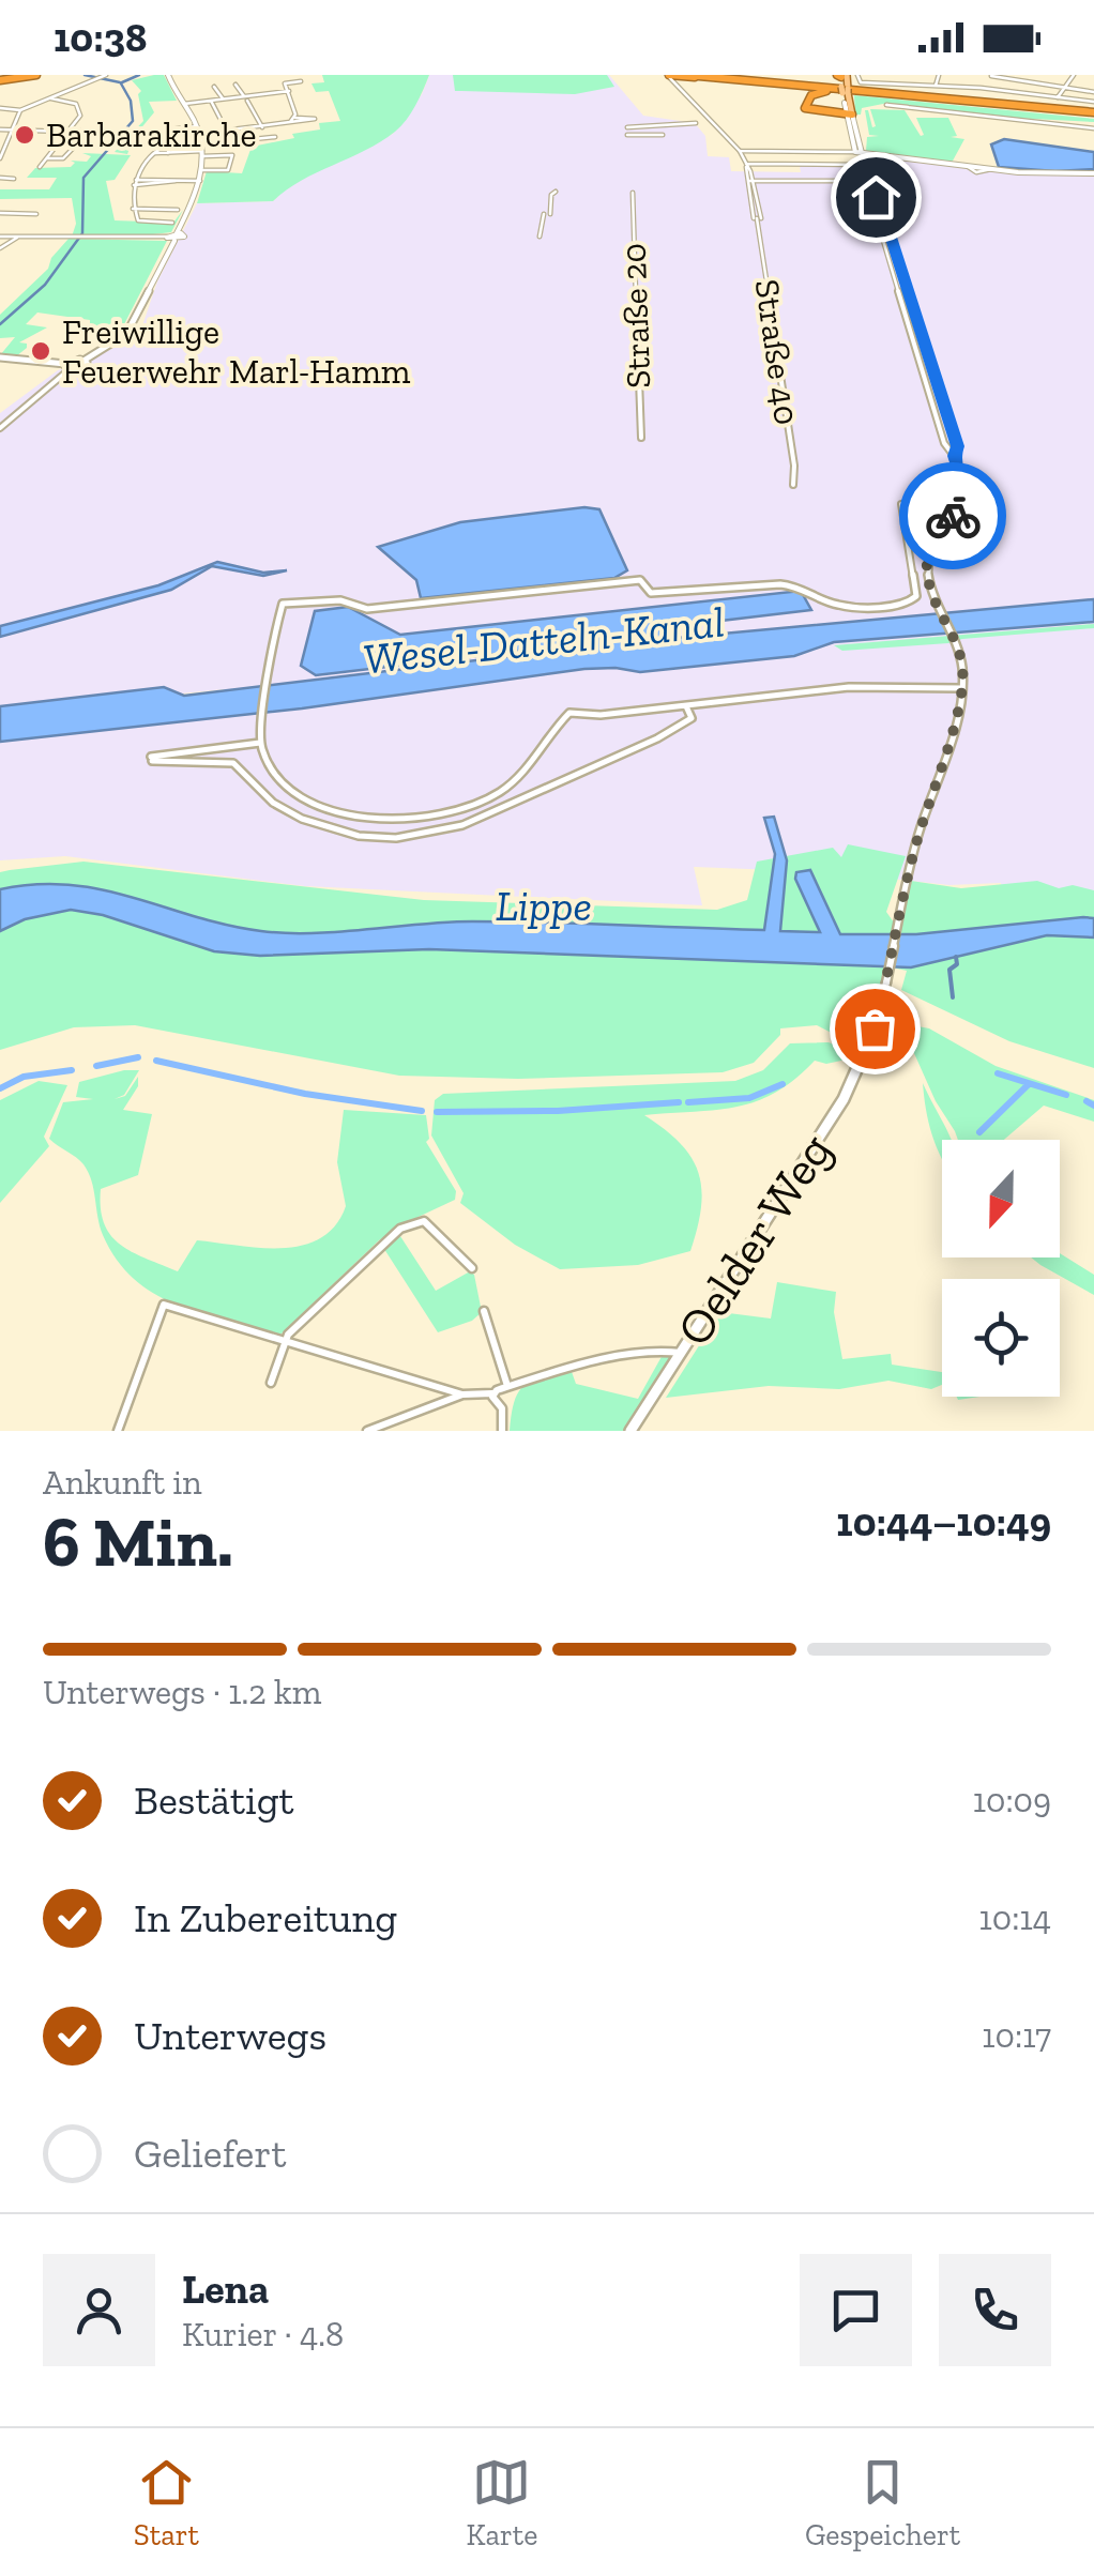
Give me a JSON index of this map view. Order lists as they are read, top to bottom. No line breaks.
{"streets":{"main road":["Oelder Weg"],"street":["Straße 20","Straße 40"]},"water":["Wesel-Datteln-Kanal","Lippe"],"places":["Barbarakirche","Freiwillige Feuerwehr Marl-Hamm"],"north":"bottom","page":{"status":"10:38","heading":["6 Min.","Ankunft in","10:44–10:49"],"panel":["Lena","Kurier · 4.8"],"bar":"Unterwegs · 1.2 km","list":[["Bestätigt","10:09"],["In Zubereitung","10:14"],["Unterwegs","10:17"],"Geliefert"],"tabs":["Start","Karte","Gespeichert"]}}
